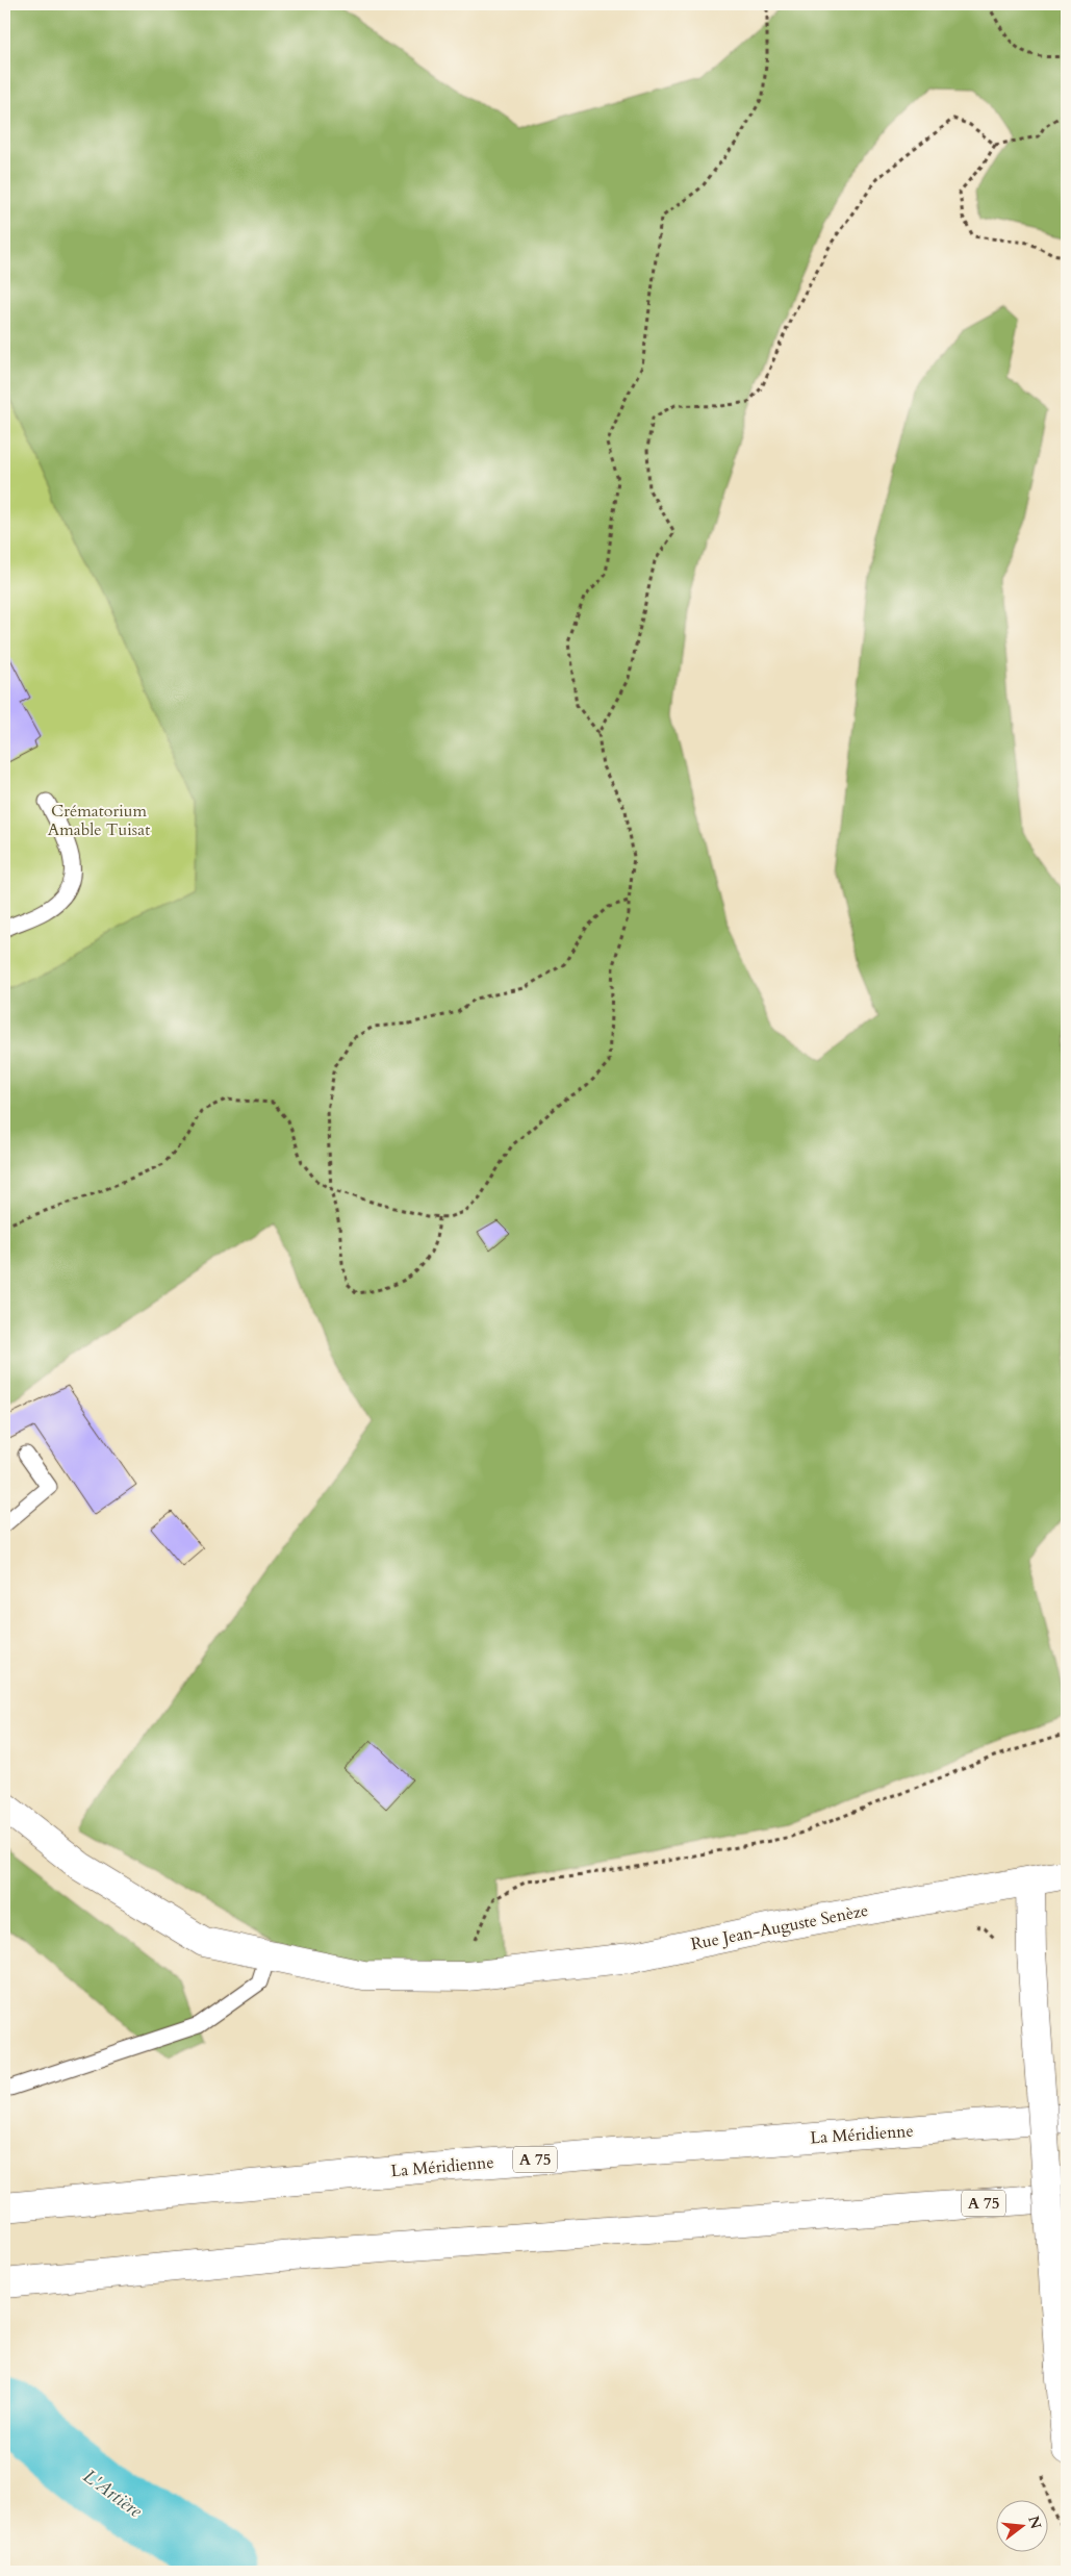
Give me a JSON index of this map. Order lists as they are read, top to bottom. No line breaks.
{"streets":{"main road":["Rue Jean-Auguste Senèze","La Méridienne","A 75"]},"water":["L'Artière"],"parks":["Crématorium Amable Tuisat"],"north":"right"}
